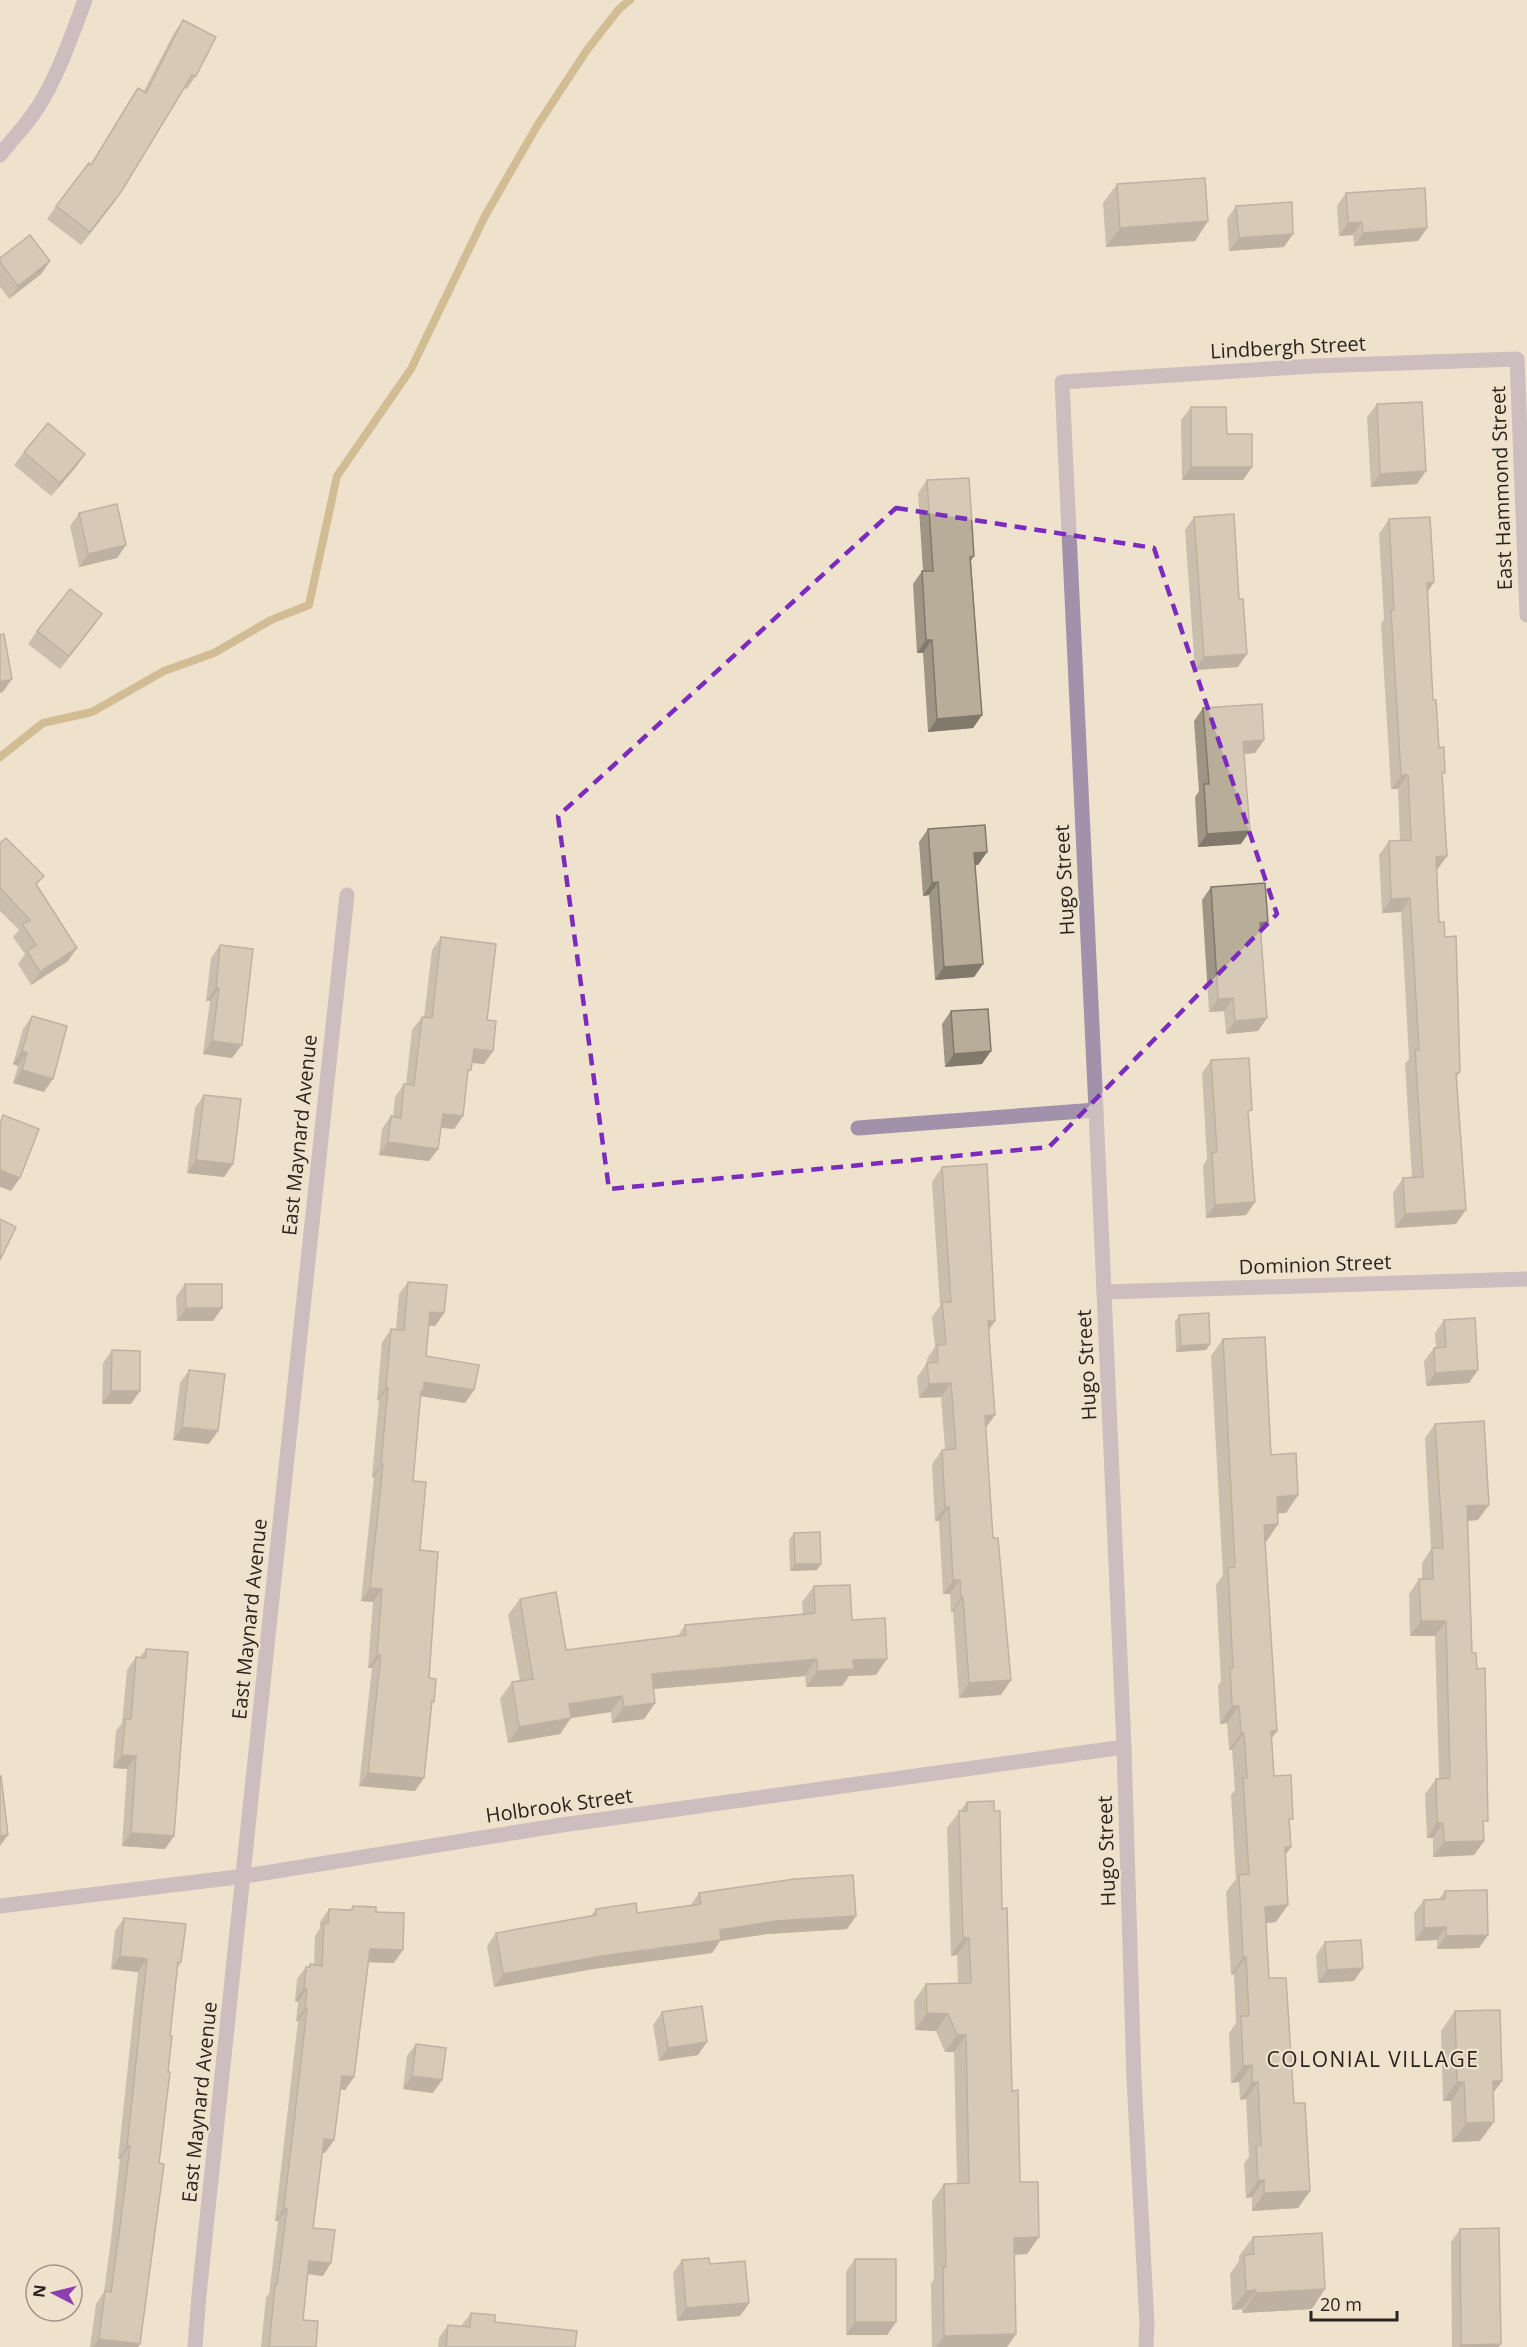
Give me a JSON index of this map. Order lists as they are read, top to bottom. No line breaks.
{"streets":{"street":["Lindbergh Street","East Hammond Street","Hugo Street","East Maynard Avenue","Dominion Street","Holbrook Street"]},"crossings":[["Lindbergh Street","East Hammond Street"],["Lindbergh Street","Hugo Street"],["Hugo Street","Dominion Street"],["Hugo Street","Holbrook Street"],["East Maynard Avenue","Holbrook Street"]],"districts":["COLONIAL VILLAGE"],"scale_bar":"20 m","north":"left"}
